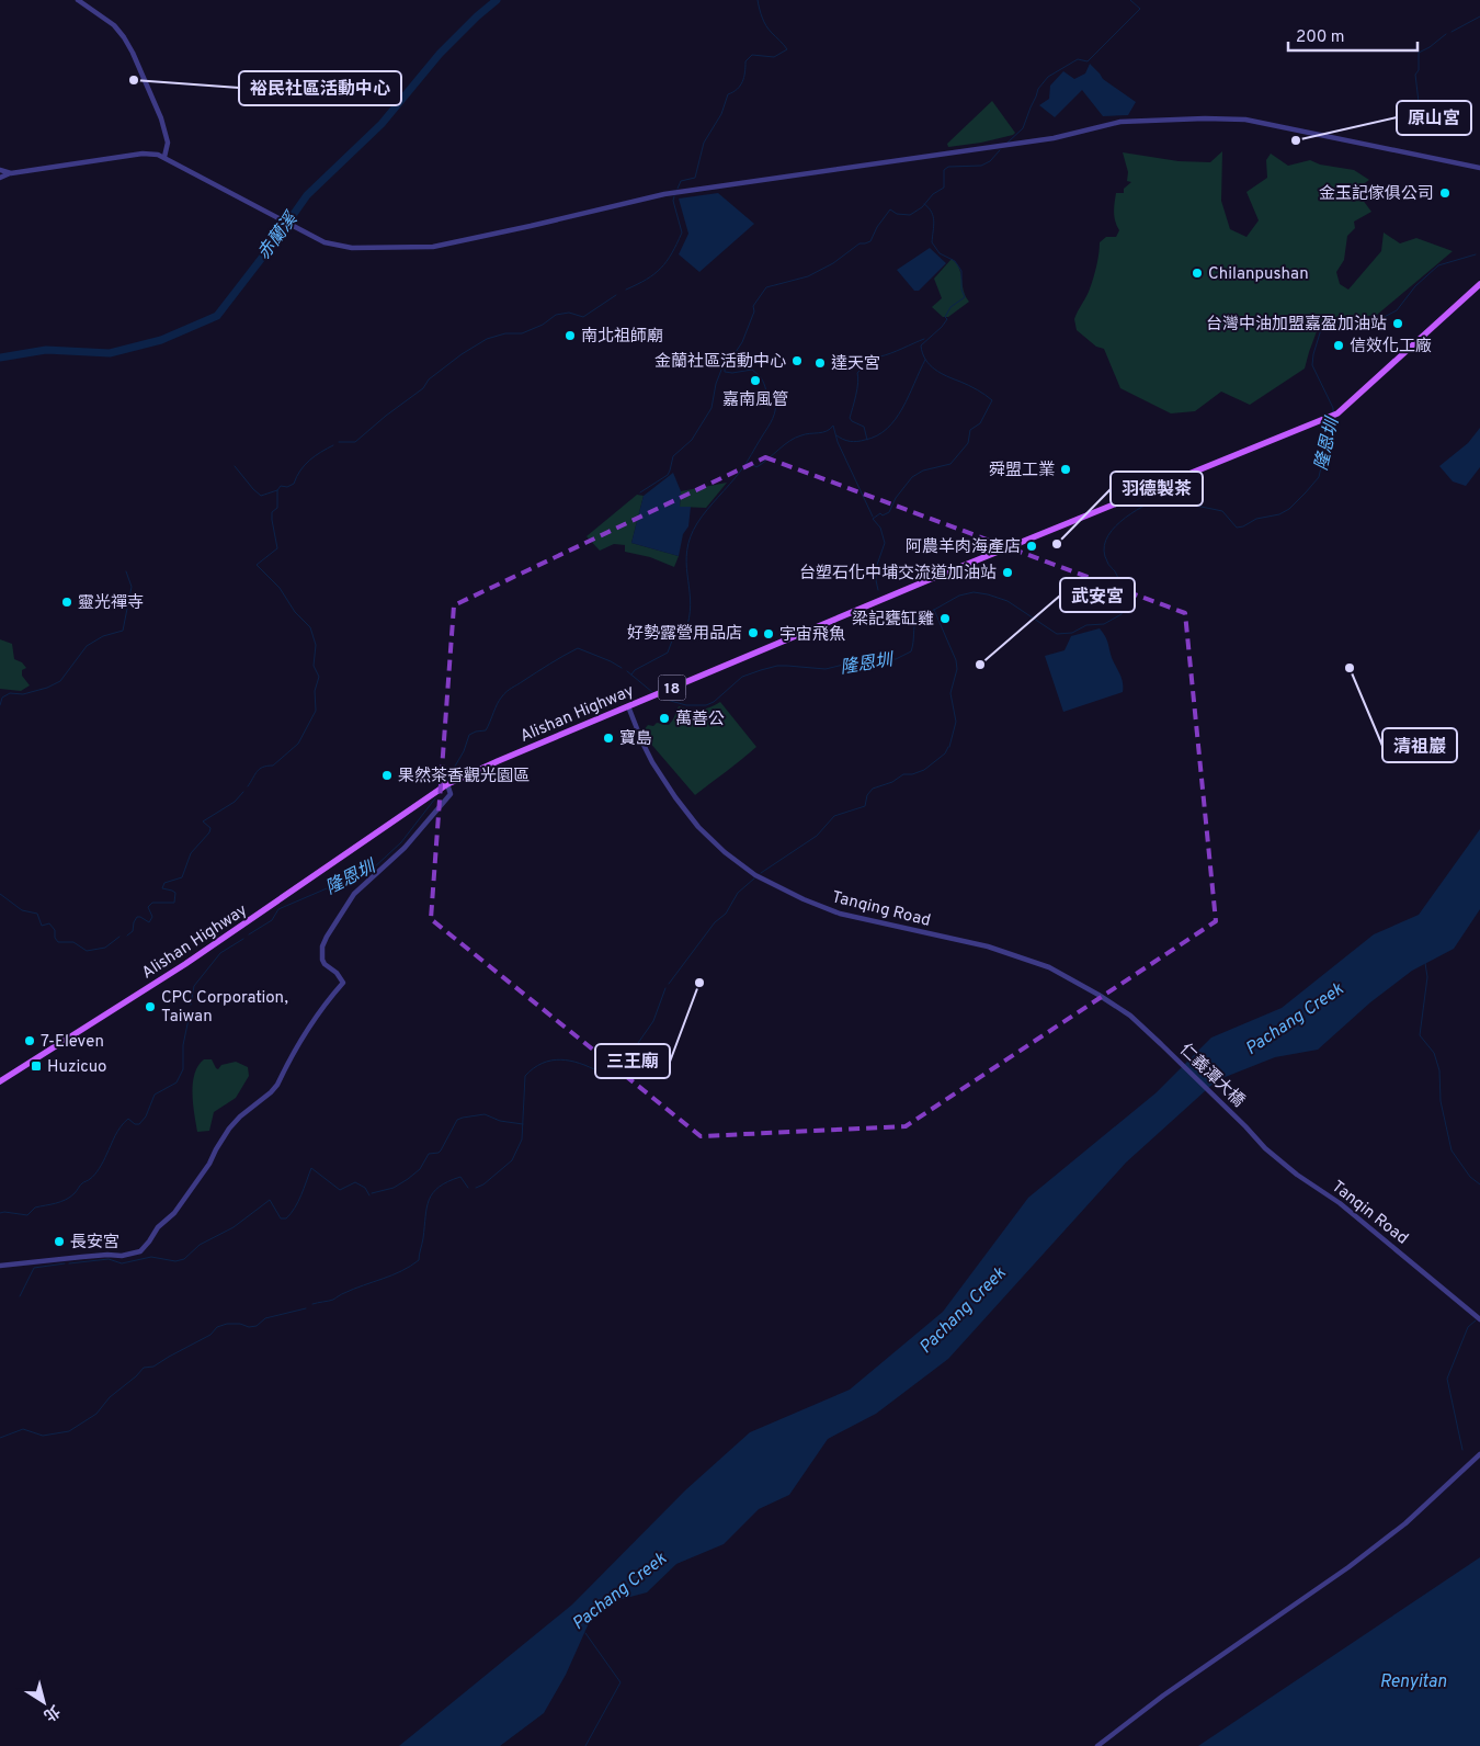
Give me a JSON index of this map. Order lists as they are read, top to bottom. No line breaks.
{"streets":{"main road":["18","Alishan Highway"],"street":["Tanqing Road","仁義潭大橋","Tanqin Road"]},"crossings":[["Alishan Highway","Tanqing Road"],["Tanqing Road","仁義潭大橋"],["仁義潭大橋","Tanqin Road"]],"water":["赤蘭溪","隆恩圳","Pachang Creek","Renyitan"],"places":{"other":["裕民社區活動中心","原山宮","金玉記傢俱公司","Chilanpushan","台灣中油加盟嘉盈加油站","南北祖師廟","信效化工廠","金蘭社區活動中心","達天宮","嘉南風管","舜盟工業","羽德製茶","阿農羊肉海產店","台塑石化中埔交流道加油站","靈光禪寺","梁記甕缸雞","好勢露營用品店","宇宙飛魚","武安宮","清祖巖","萬善公","寶島","果然茶香觀光園區","三王廟","CPC Corporation, Taiwan","7-Eleven","長安宮"],"transit":["Huzicuo"]},"scale_bar":"200 m","north":"bottom right"}
